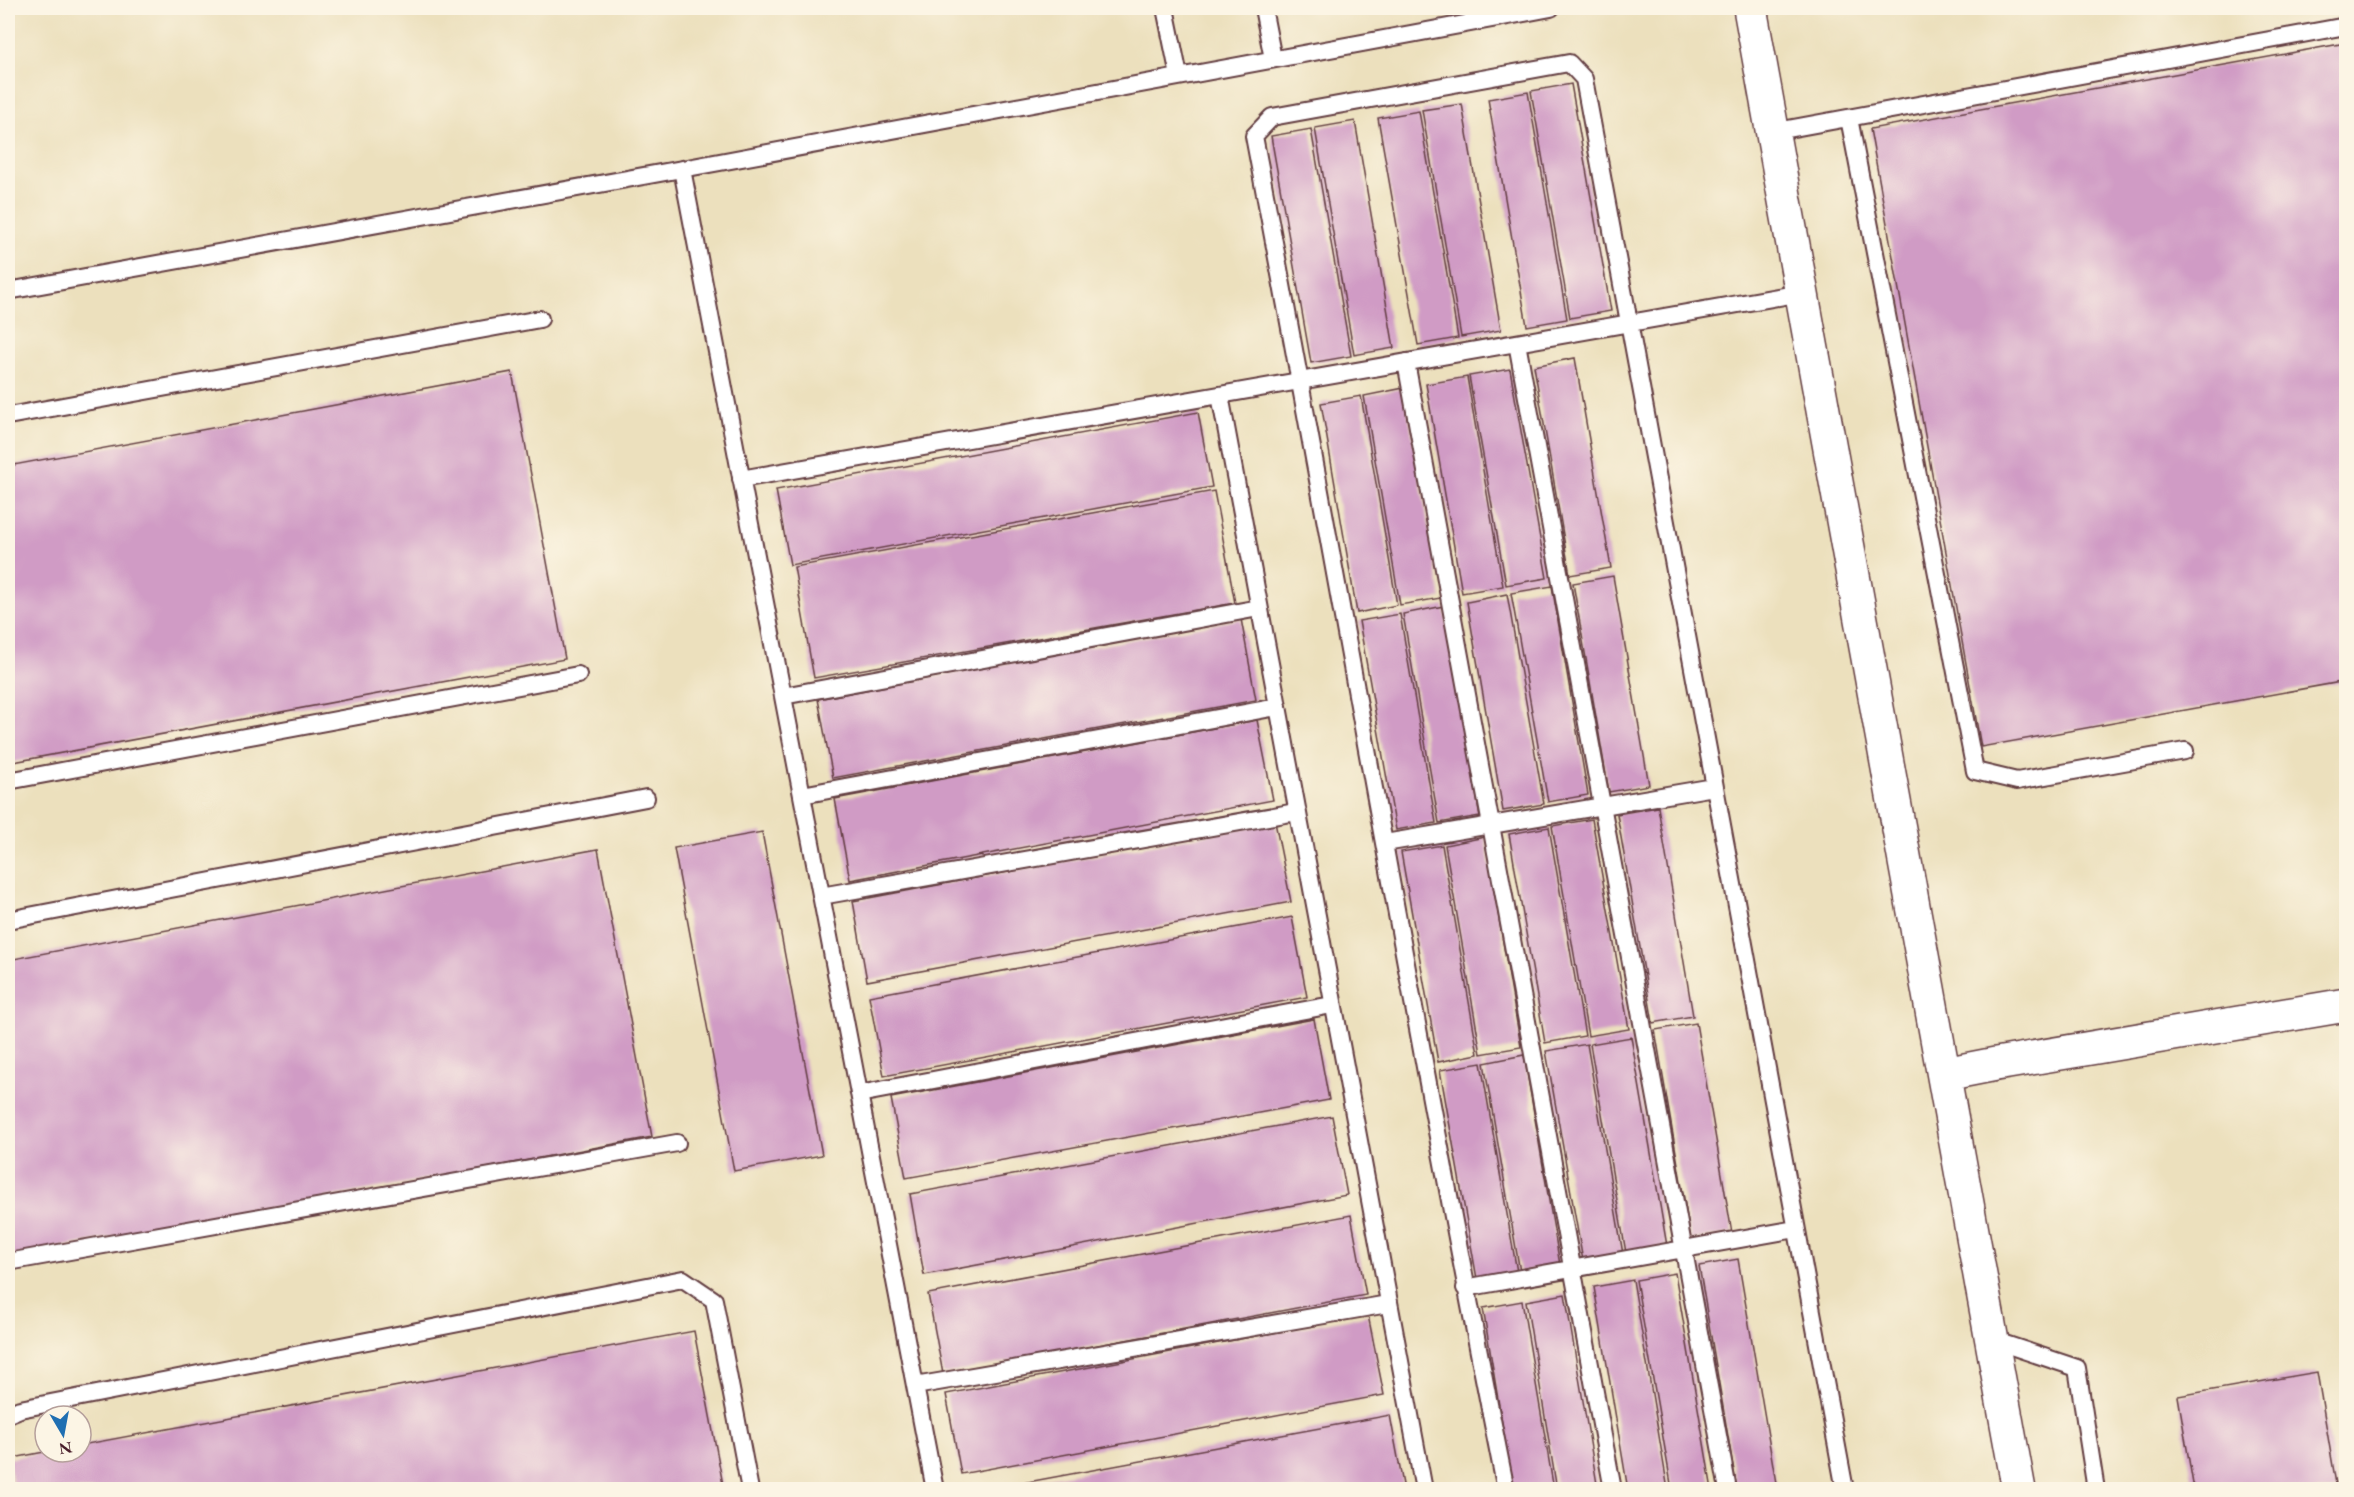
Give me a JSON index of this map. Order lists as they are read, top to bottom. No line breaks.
{"north":"bottom"}
